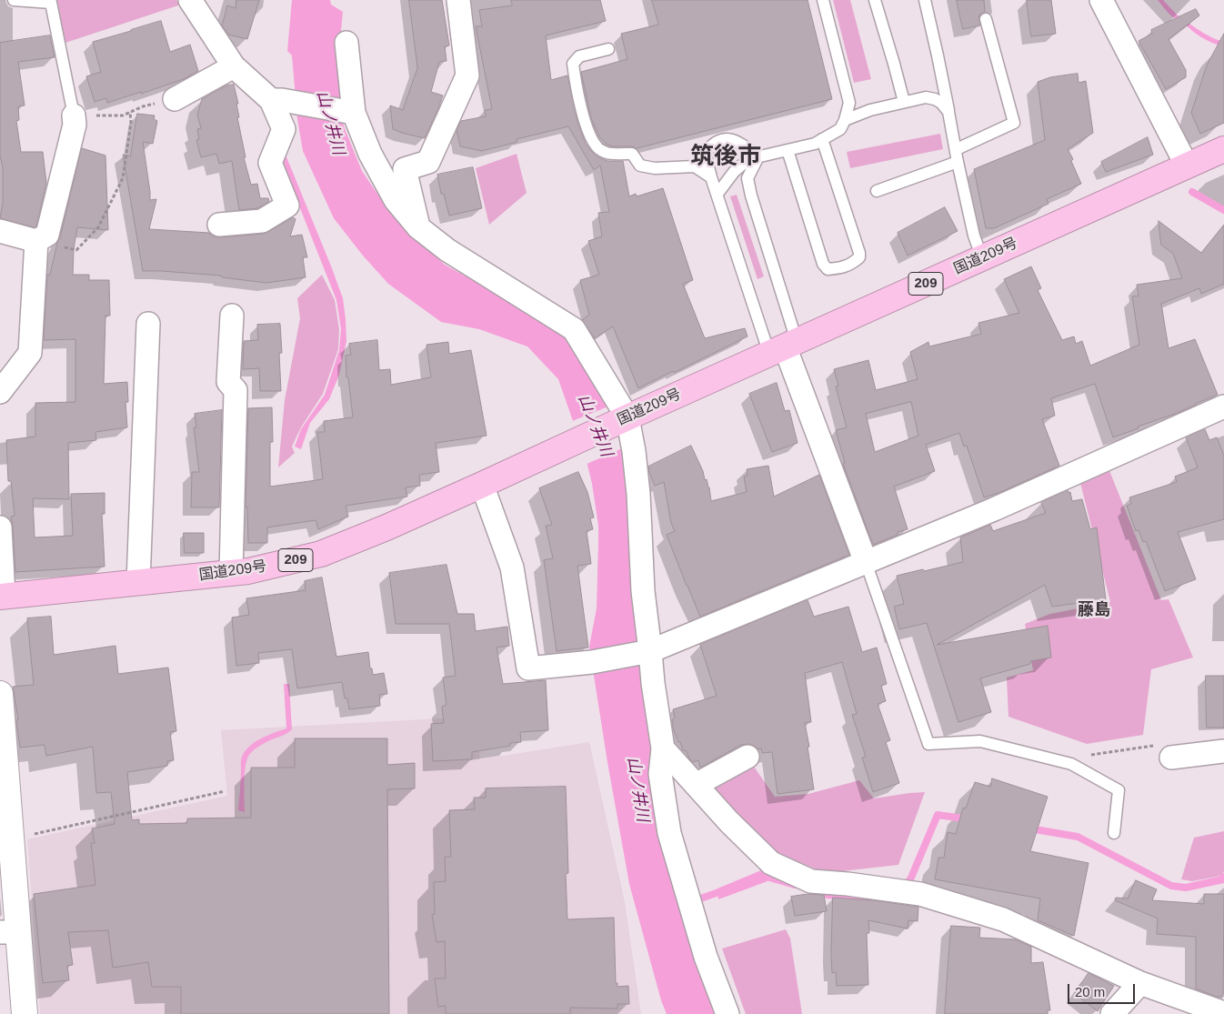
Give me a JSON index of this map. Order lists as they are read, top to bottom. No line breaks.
{"streets":{"highway":["国道209号","209"]},"districts":["筑後市","藤島"],"water":["山ノ井川"],"scale_bar":"20 m"}
